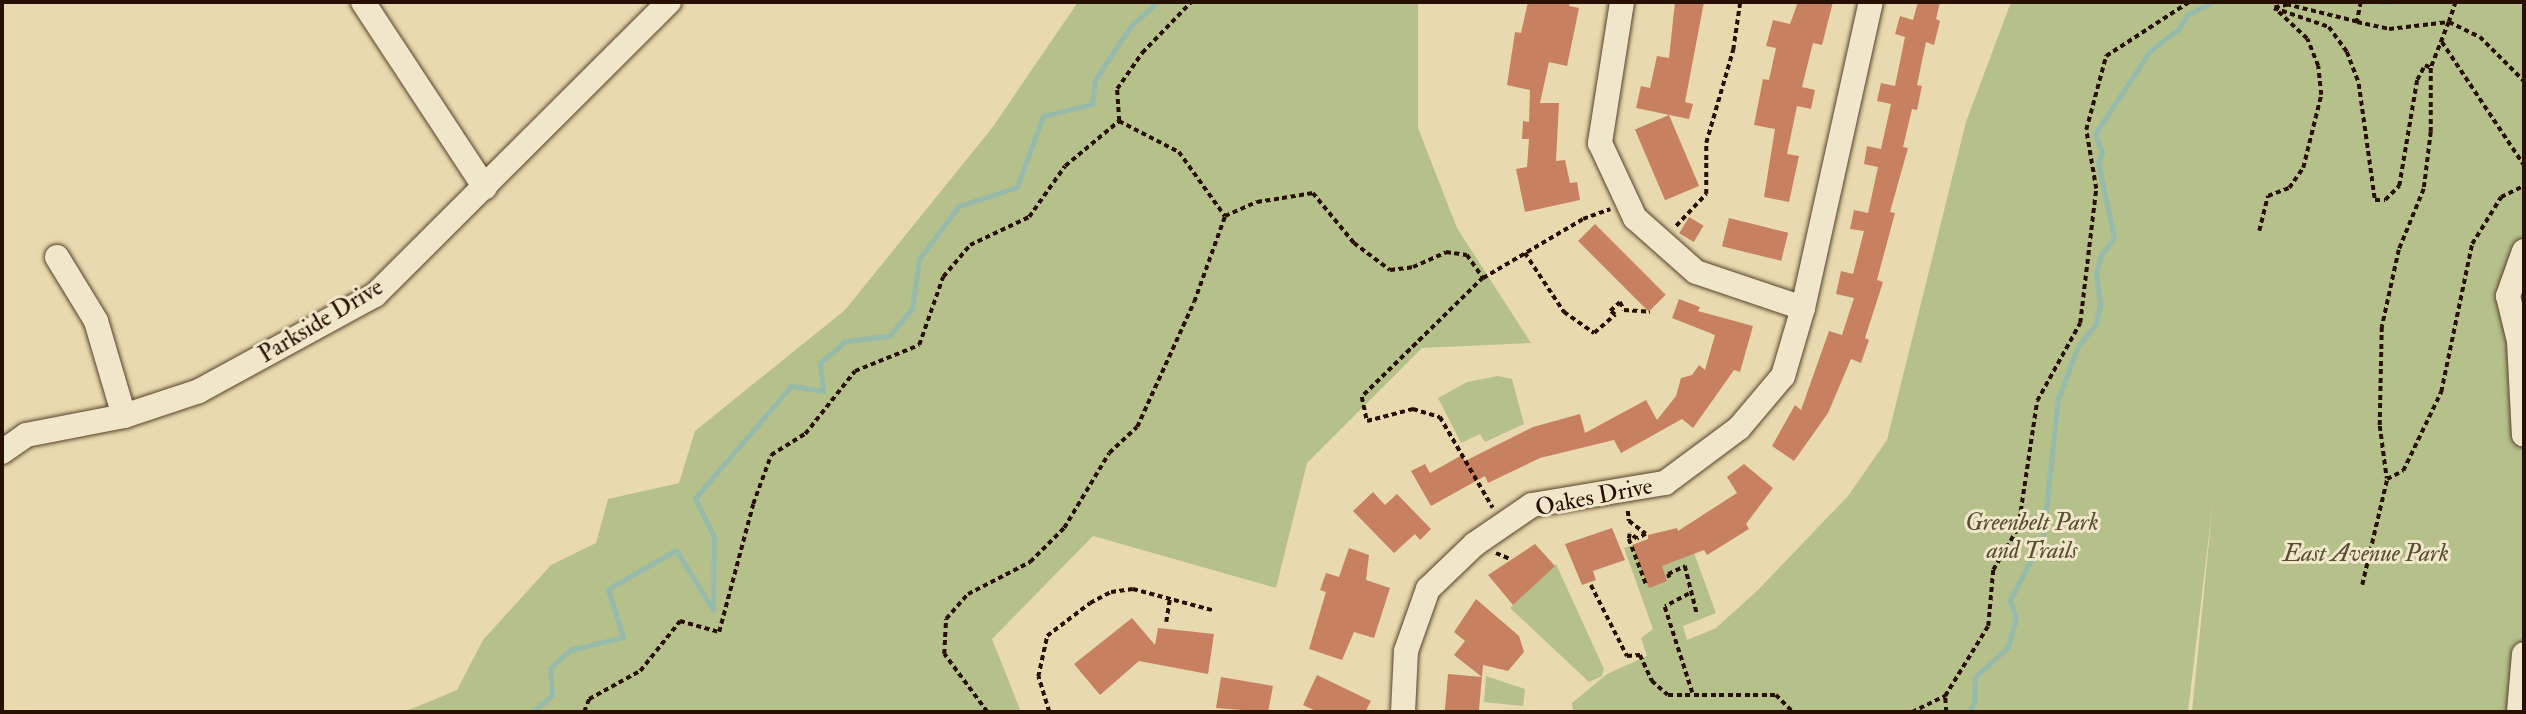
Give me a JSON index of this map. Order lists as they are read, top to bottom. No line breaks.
{"streets":{"street":["Parkside Drive","Oakes Drive"]},"parks":["Greenbelt Park and Trails","East Avenue Park"]}
